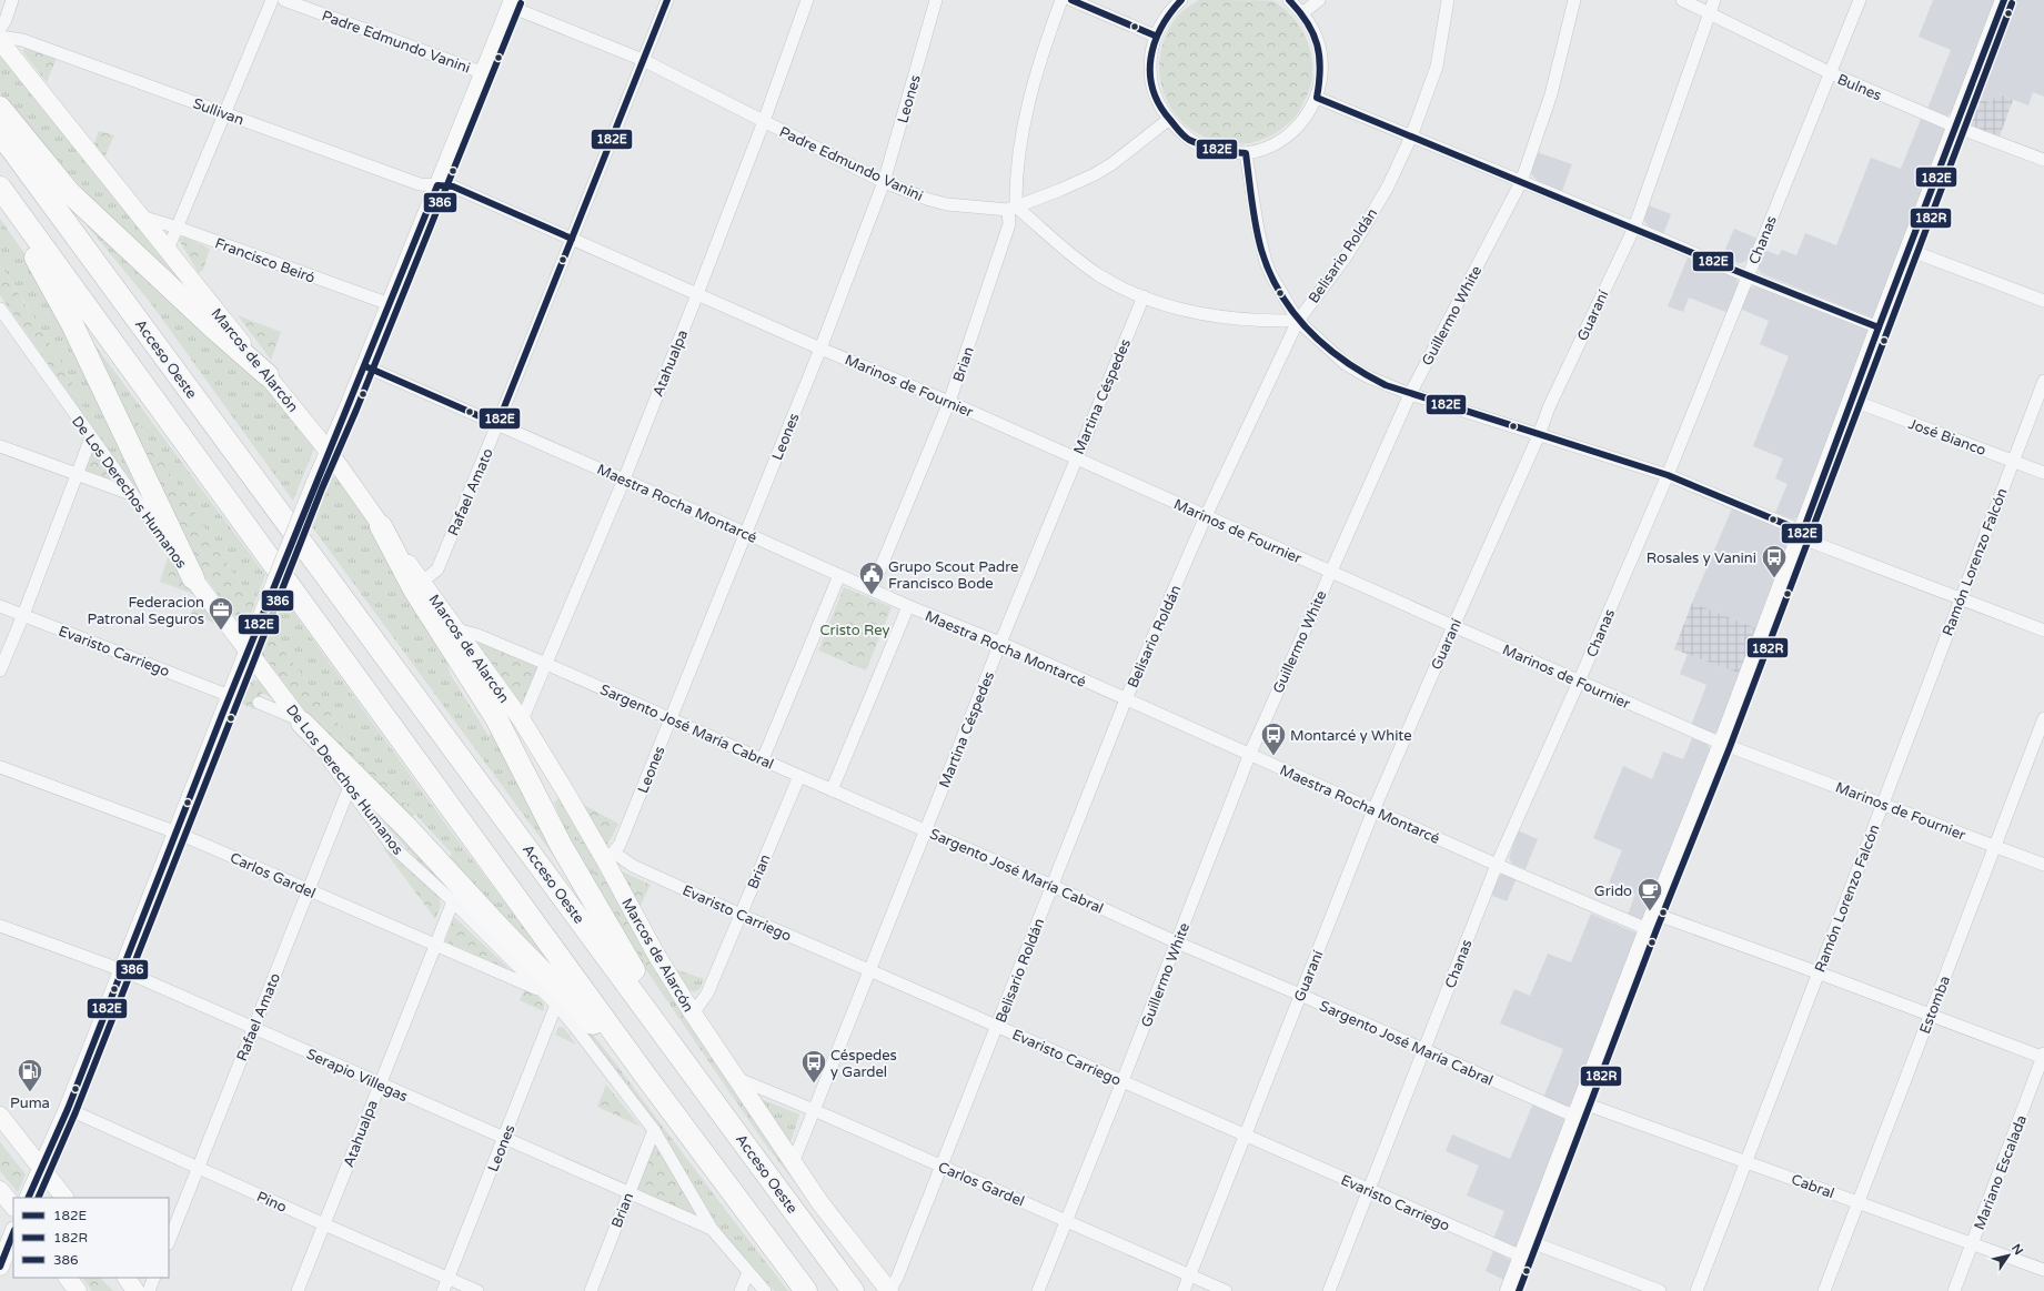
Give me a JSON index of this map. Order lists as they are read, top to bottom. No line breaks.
{"streets":{"highway":["Acceso Oeste"],"street":["Padre Edmundo Vanini","Bulnes","Leones","Sullivan","Chanas","Belisario Roldán","Francisco Beiró","Guillermo White","Guaraní","Marcos de Alarcón","Atahualpa","Brian","Marinos de Fournier","Martina Céspedes","José Bianco","De Los Derechos Humanos","Rafael Amato","Maestra Rocha Montarcé","Ramón Lorenzo Falcón","Evaristo Carriego","Sargento José María Cabral","Carlos Gardel","Estomba","Serapio Villegas","Mariano Escalada","Cabral","Pino"]},"crossings":[["Padre Edmundo Vanini","Leones"],["Padre Edmundo Vanini","Atahualpa"],["Padre Edmundo Vanini","Brian"],["Padre Edmundo Vanini","Rafael Amato"],["Bulnes","Chanas"],["Bulnes","Guaraní"],["Leones","Marcos de Alarcón"],["Leones","Marinos de Fournier"],["Leones","De Los Derechos Humanos"],["Leones","Maestra Rocha Montarcé"],["Leones","Evaristo Carriego"],["Leones","Sargento José María Cabral"],["Leones","Serapio Villegas"],["Leones","Pino"],["Sullivan","Marinos de Fournier"],["Chanas","Marinos de Fournier"],["Chanas","Maestra Rocha Montarcé"],["Chanas","Evaristo Carriego"],["Chanas","Sargento José María Cabral"],["Belisario Roldán","Marcos de Alarcón"],["Belisario Roldán","Marinos de Fournier"],["Belisario Roldán","Maestra Rocha Montarcé"],["Belisario Roldán","Evaristo Carriego"],["Belisario Roldán","Sargento José María Cabral"],["Belisario Roldán","Carlos Gardel"],["Francisco Beiró","Marcos de Alarcón"],["Guillermo White","Marinos de Fournier"],["Guillermo White","Maestra Rocha Montarcé"],["Guillermo White","Evaristo Carriego"],["Guillermo White","Sargento José María Cabral"],["Guillermo White","Carlos Gardel"],["Guaraní","Marinos de Fournier"],["Guaraní","Maestra Rocha Montarcé"],["Guaraní","Evaristo Carriego"],["Guaraní","Sargento José María Cabral"],["Guaraní","Carlos Gardel"],["Marcos de Alarcón","Atahualpa"],["Marcos de Alarcón","Brian"],["Marcos de Alarcón","Martina Céspedes"],["Marcos de Alarcón","Rafael Amato"],["Marcos de Alarcón","Evaristo Carriego"],["Marcos de Alarcón","Sargento José María Cabral"],["Marcos de Alarcón","Carlos Gardel"],["Atahualpa","Marinos de Fournier"],["Atahualpa","De Los Derechos Humanos"],["Atahualpa","Maestra Rocha Montarcé"],["Atahualpa","Sargento José María Cabral"],["Atahualpa","Carlos Gardel"],["Atahualpa","Serapio Villegas"],["Atahualpa","Pino"],["Brian","Marinos de Fournier"],["Brian","De Los Derechos Humanos"],["Brian","Maestra Rocha Montarcé"],["Brian","Evaristo Carriego"],["Brian","Sargento José María Cabral"],["Brian","Serapio Villegas"],["Marinos de Fournier","Martina Céspedes"],["Marinos de Fournier","Rafael Amato"],["Marinos de Fournier","Ramón Lorenzo Falcón"],["Marinos de Fournier","Estomba"],["Martina Céspedes","Maestra Rocha Montarcé"],["Martina Céspedes","Evaristo Carriego"],["Martina Céspedes","Sargento José María Cabral"],["Martina Céspedes","Carlos Gardel"],["José Bianco","Ramón Lorenzo Falcón"],["De Los Derechos Humanos","Rafael Amato"],["De Los Derechos Humanos","Carlos Gardel"],["De Los Derechos Humanos","Serapio Villegas"],["Rafael Amato","Maestra Rocha Montarcé"],["Rafael Amato","Carlos Gardel"],["Rafael Amato","Serapio Villegas"],["Rafael Amato","Pino"],["Maestra Rocha Montarcé","Ramón Lorenzo Falcón"],["Maestra Rocha Montarcé","Estomba"],["Maestra Rocha Montarcé","Mariano Escalada"],["Ramón Lorenzo Falcón","Cabral"],["Sargento José María Cabral","Cabral"],["Estomba","Cabral"],["Mariano Escalada","Cabral"]],"parks":["Cristo Rey"],"places":{"bus stop":["Rosales y Vanini","Montarcé y White","Céspedes y Gardel"],"public building":["Grupo Scout Padre Francisco Bode"],"office":["Federacion Patronal Seguros"],"cafe":["Grido"],"fuel station":["Puma"]},"lines":["transit line 182E","transit line 182R","transit line 386"],"legend":["182E","182R","386"],"north":"top right"}
